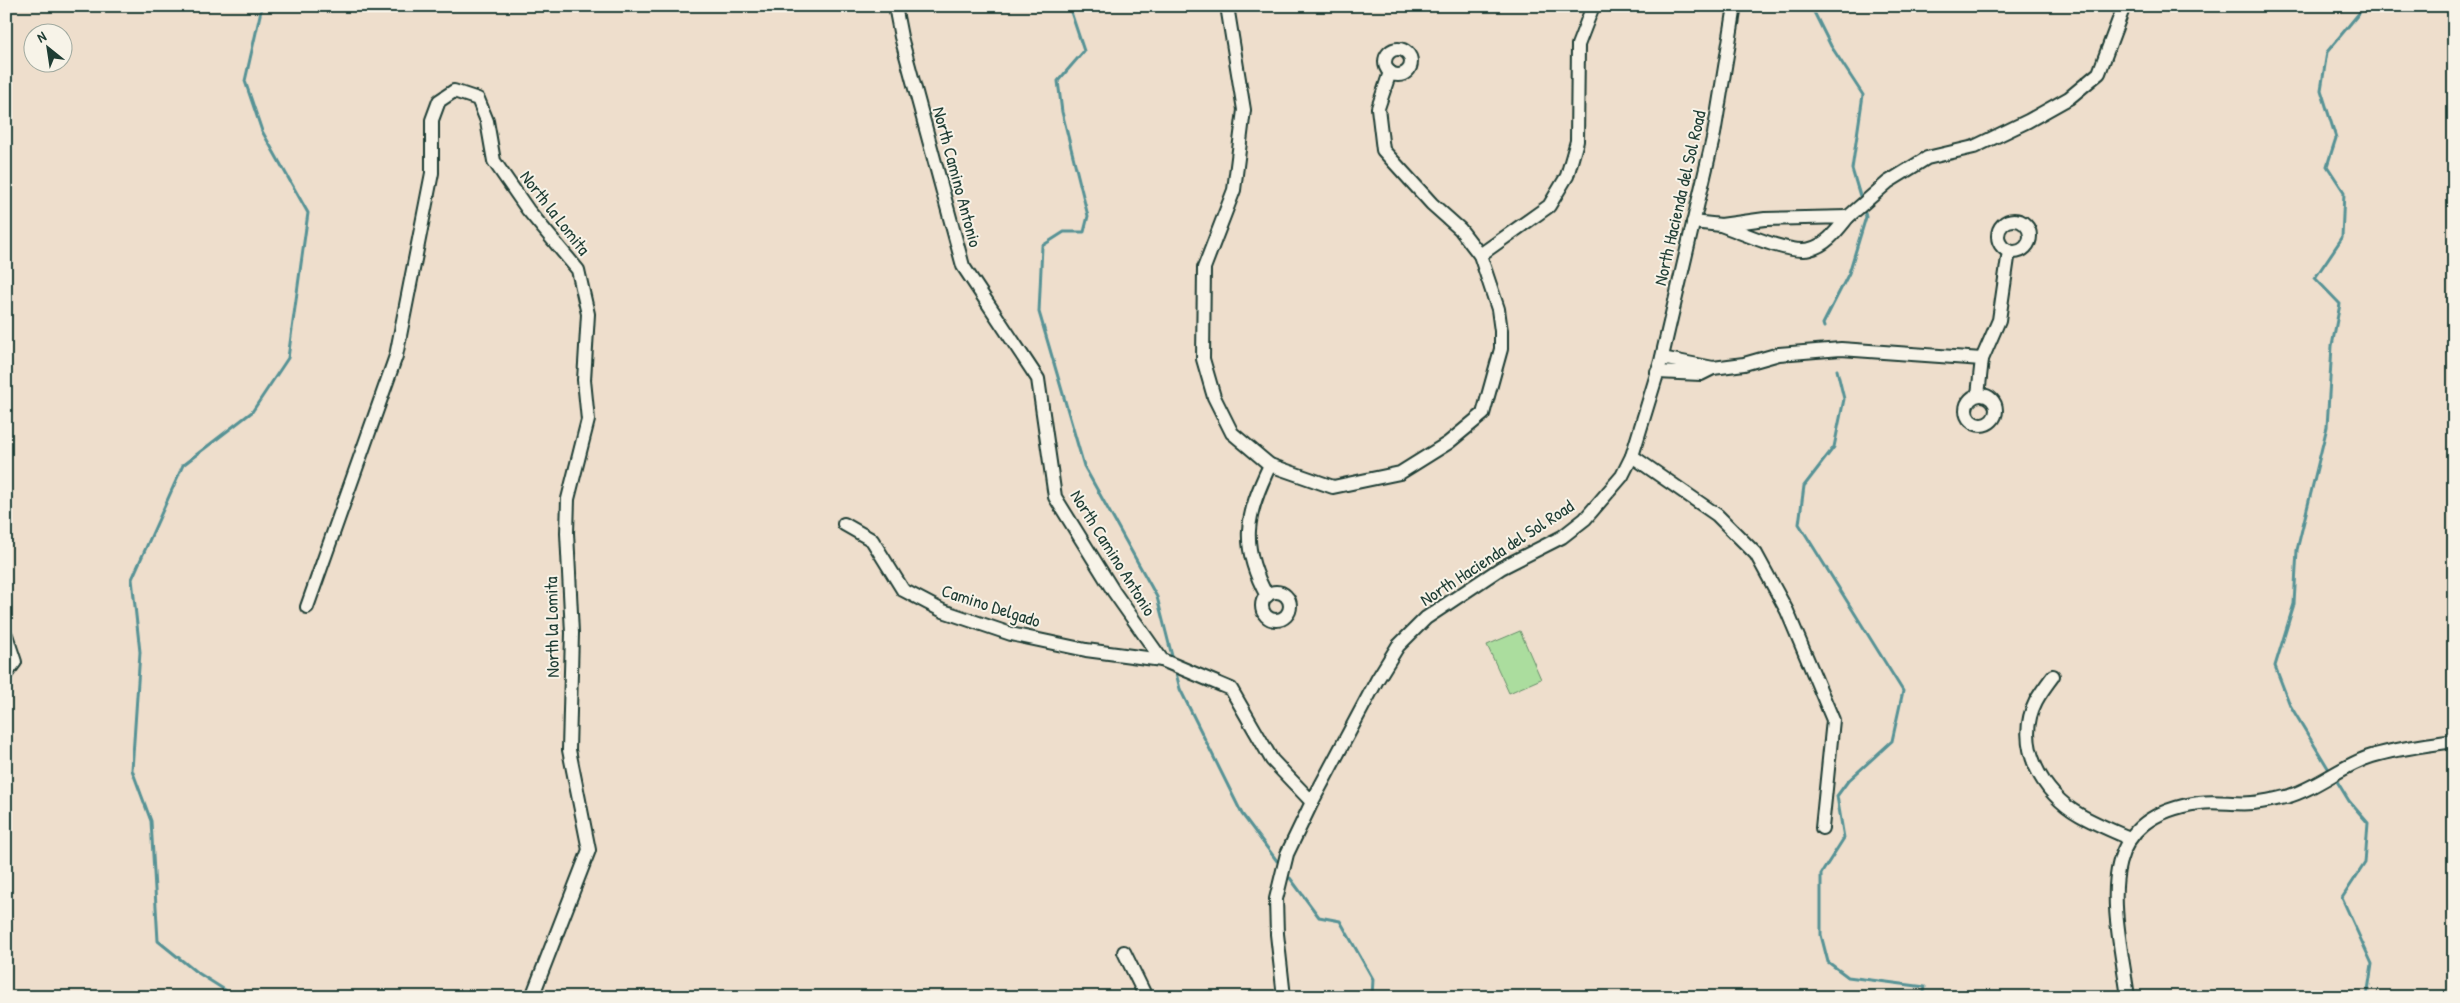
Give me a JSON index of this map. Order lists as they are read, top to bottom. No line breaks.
{"streets":{"street":["North Camino Antonio","North Hacienda del Sol Road","North la Lomita","Camino Delgado"]},"crossings":[["North Camino Antonio","Camino Delgado"]],"north":"top left"}
